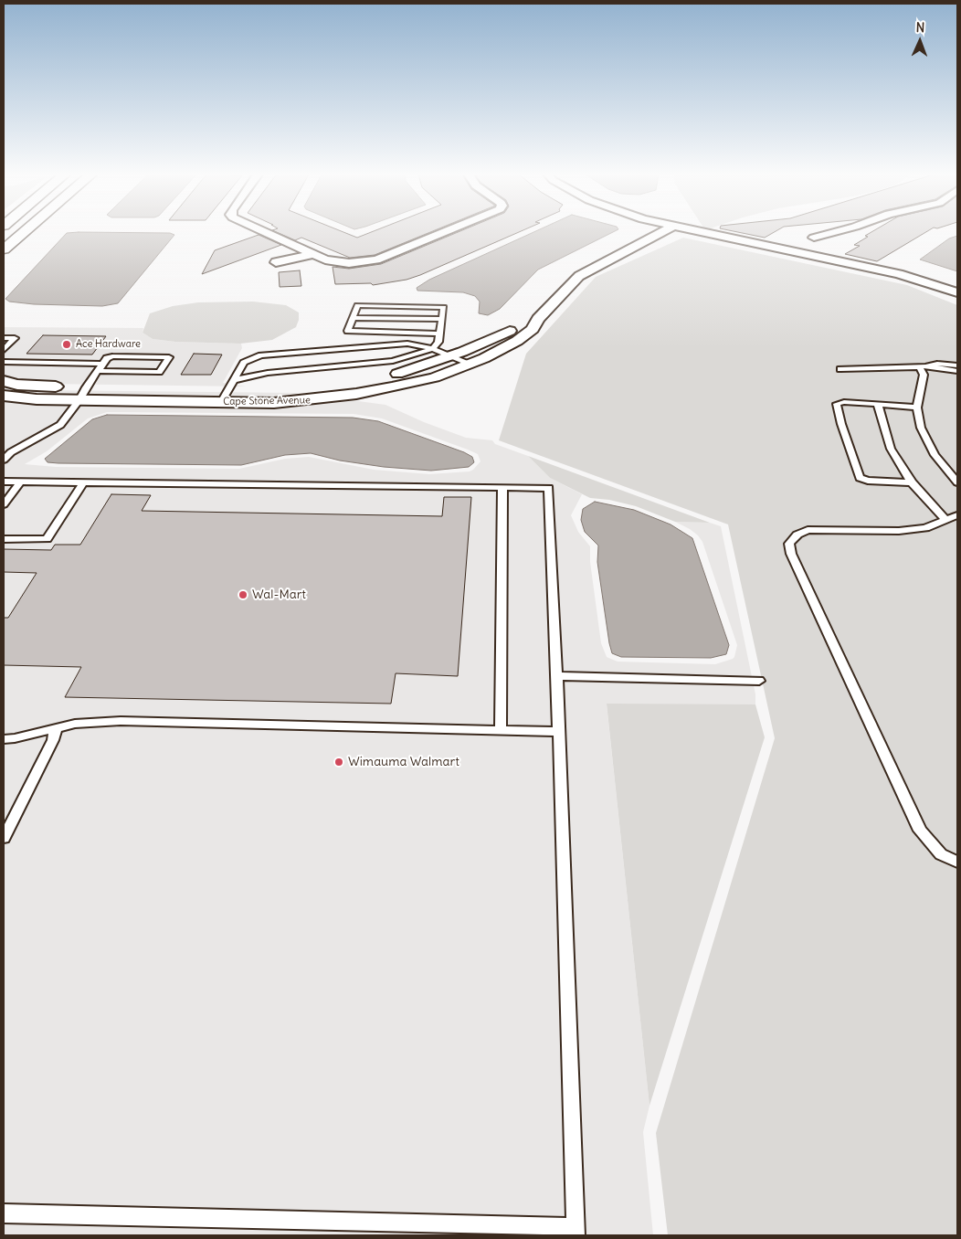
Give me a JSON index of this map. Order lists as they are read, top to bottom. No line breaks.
{"streets":{"street":["Cape Stone Avenue"]},"places":["Ace Hardware","Wal-Mart","Wimauma Walmart"],"north":"top"}
